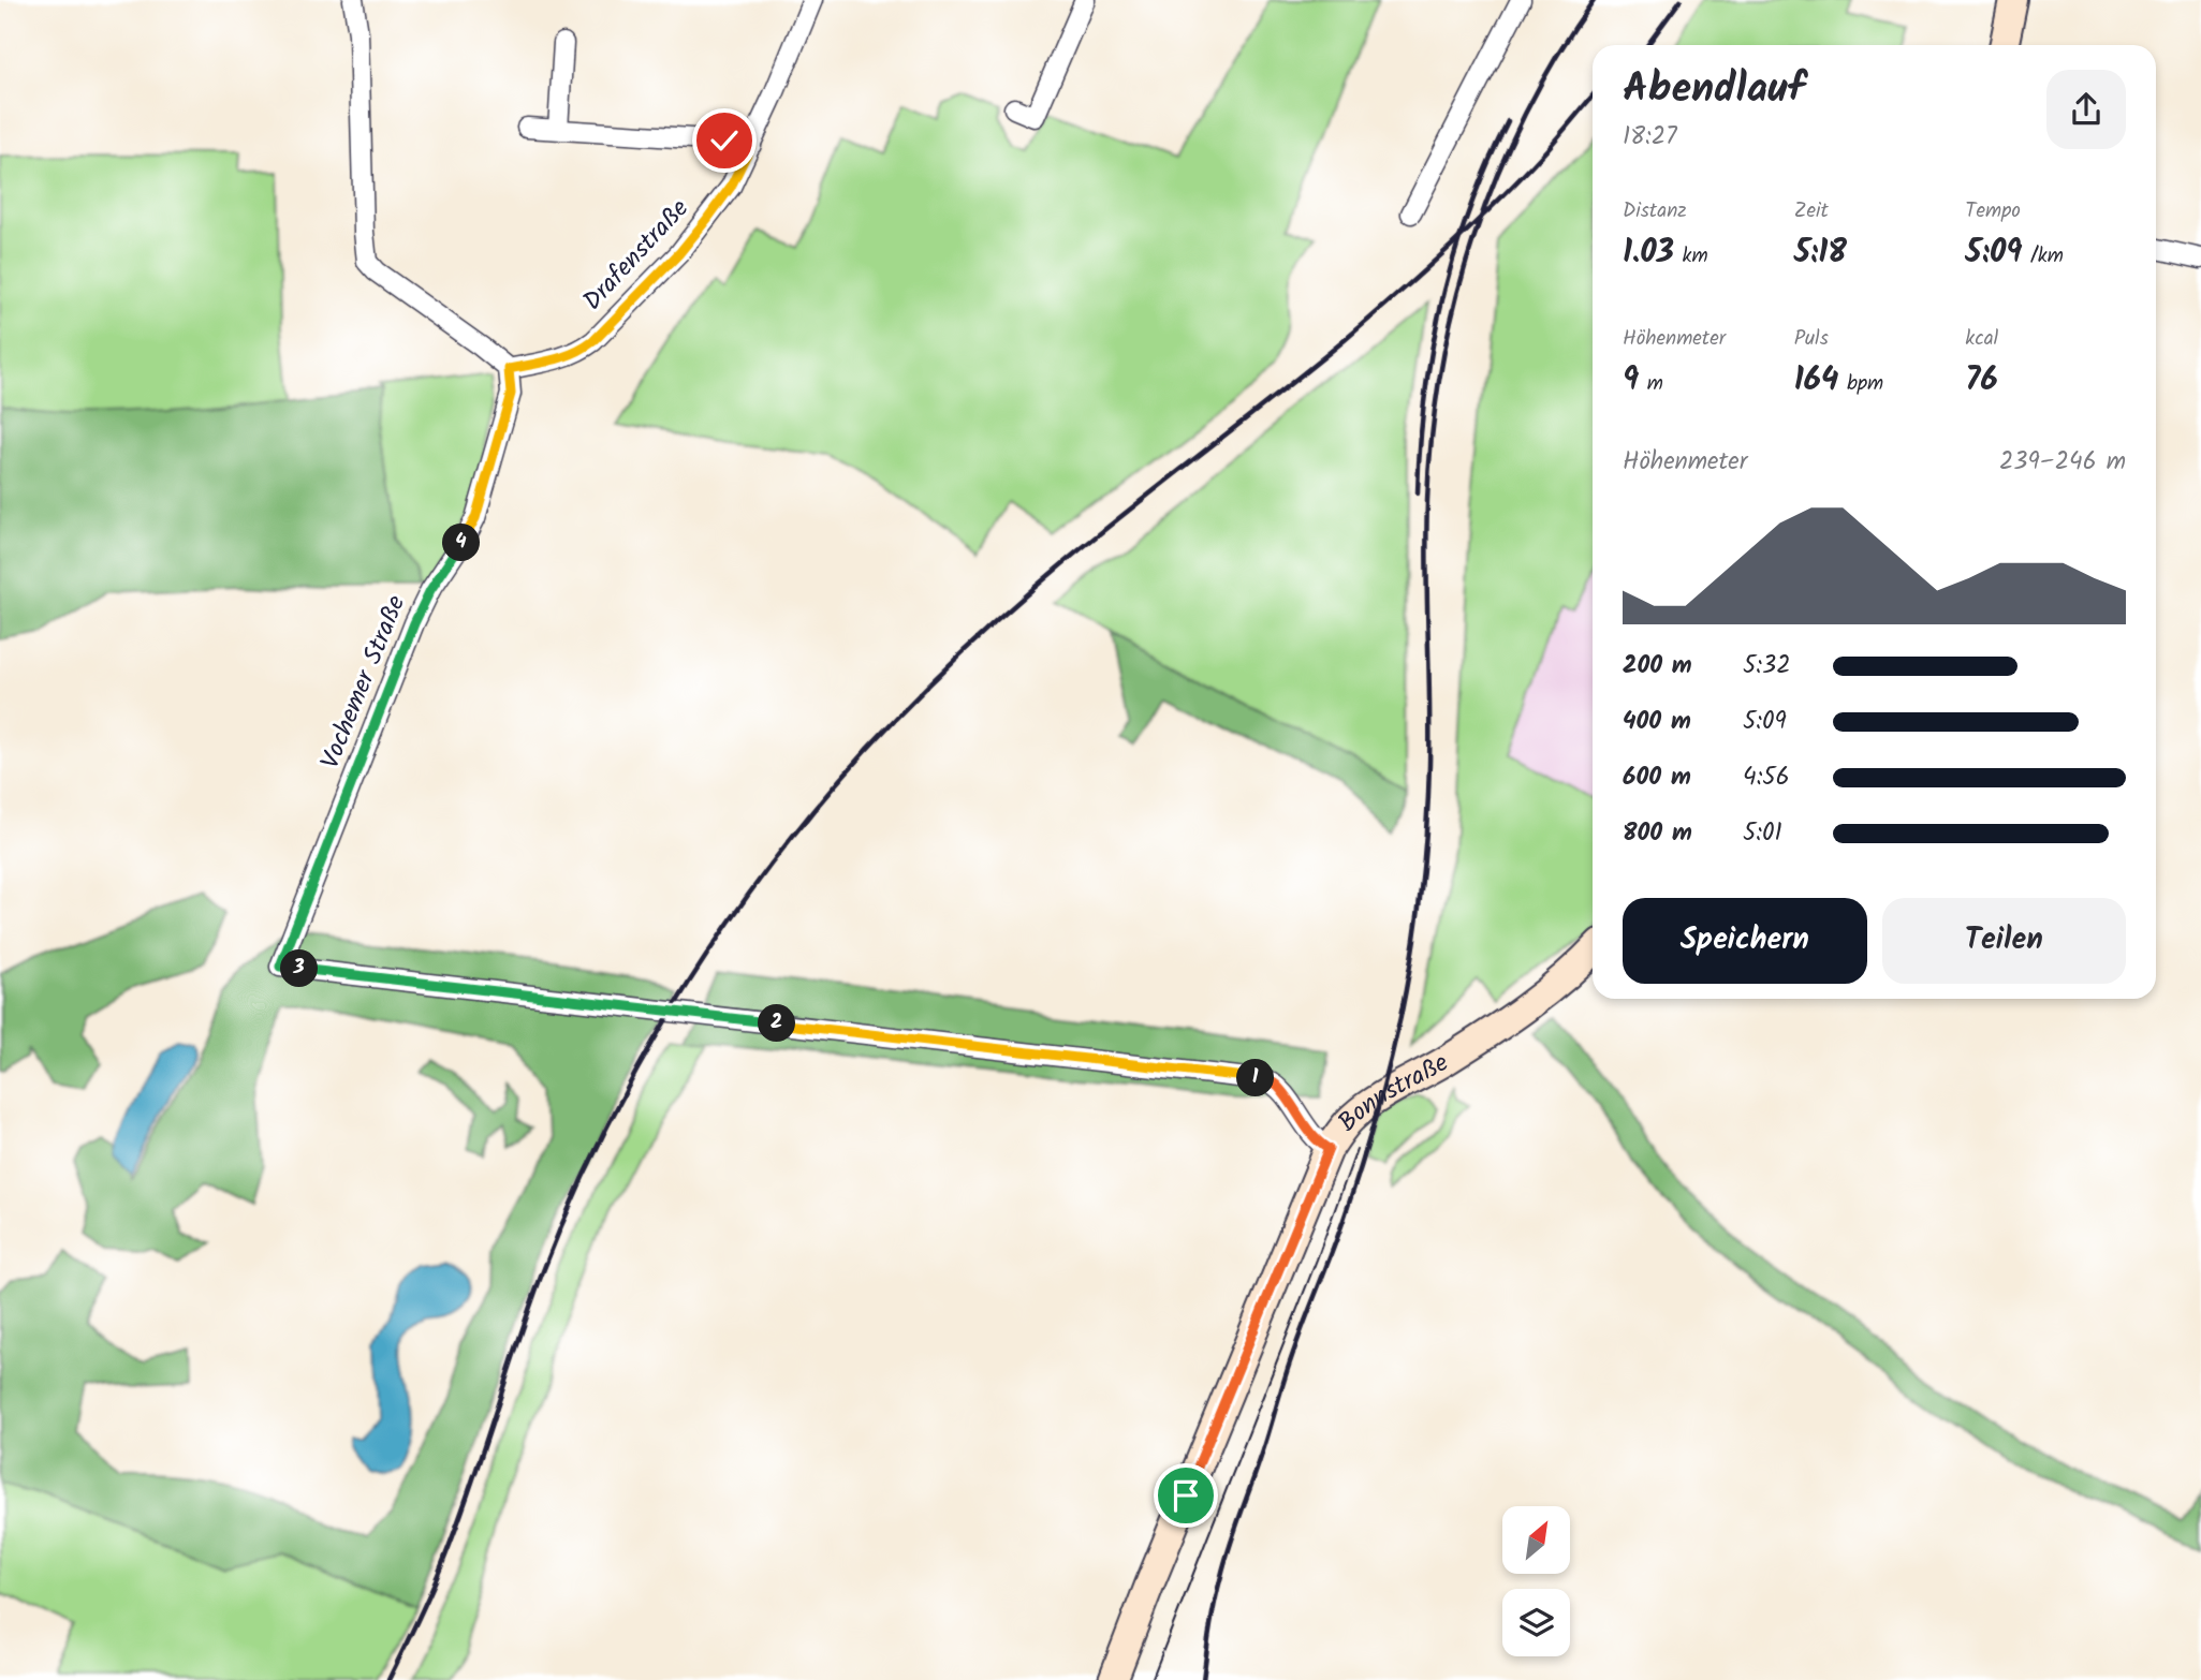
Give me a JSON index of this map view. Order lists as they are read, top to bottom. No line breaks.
{"streets":{"main road":["Bonnstraße"],"street":["Drafenstraße","Vochemer Straße"]},"crossings":[["Drafenstraße","Vochemer Straße"],["Vochemer Straße","Bonnstraße"]],"north":"top right","page":{"heading":["Abendlauf","18:27"],"stats":[["Distanz","1.03 km"],["Zeit","5:18"],["Tempo","5:09 /km"],["Höhenmeter","9 m"],["Puls","164 bpm"],["kcal","76"]],"chart":["Höhenmeter","239–246 m"],"pins":["4","3","2","1"],"list":[{"name":"200 m","note":"5:32"},{"name":"400 m","note":"5:09"},{"name":"600 m","note":"4:56"},{"name":"800 m","note":"5:01"}],"buttons":["Speichern","Teilen"]}}
